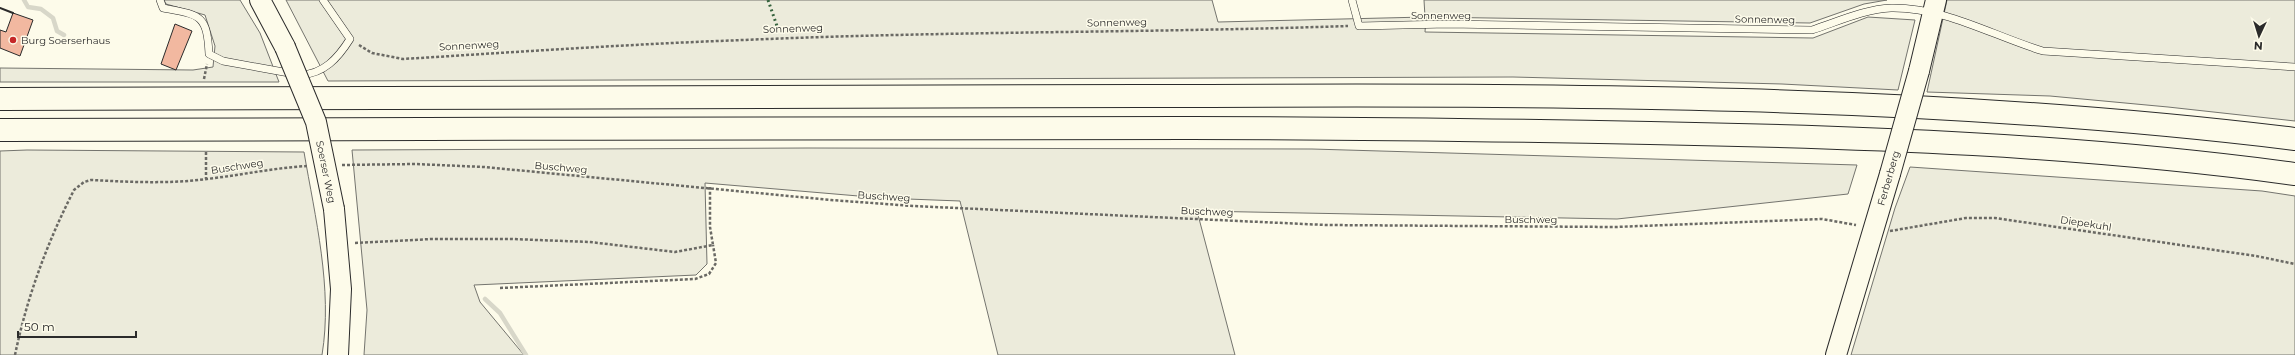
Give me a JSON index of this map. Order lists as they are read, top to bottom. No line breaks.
{"streets":{"main road":["Soerser Weg","Ferberberg"],"lane":["Sonnenweg"],"path":["Buschweg","Diepekuhl"]},"crossings":[["Sonnenweg","Ferberberg"],["Buschweg","Ferberberg"],["Buschweg","Diepekuhl"],["Ferberberg","Diepekuhl"]],"places":["Burg Soerserhaus"],"scale_bar":"50 m","north":"bottom"}
